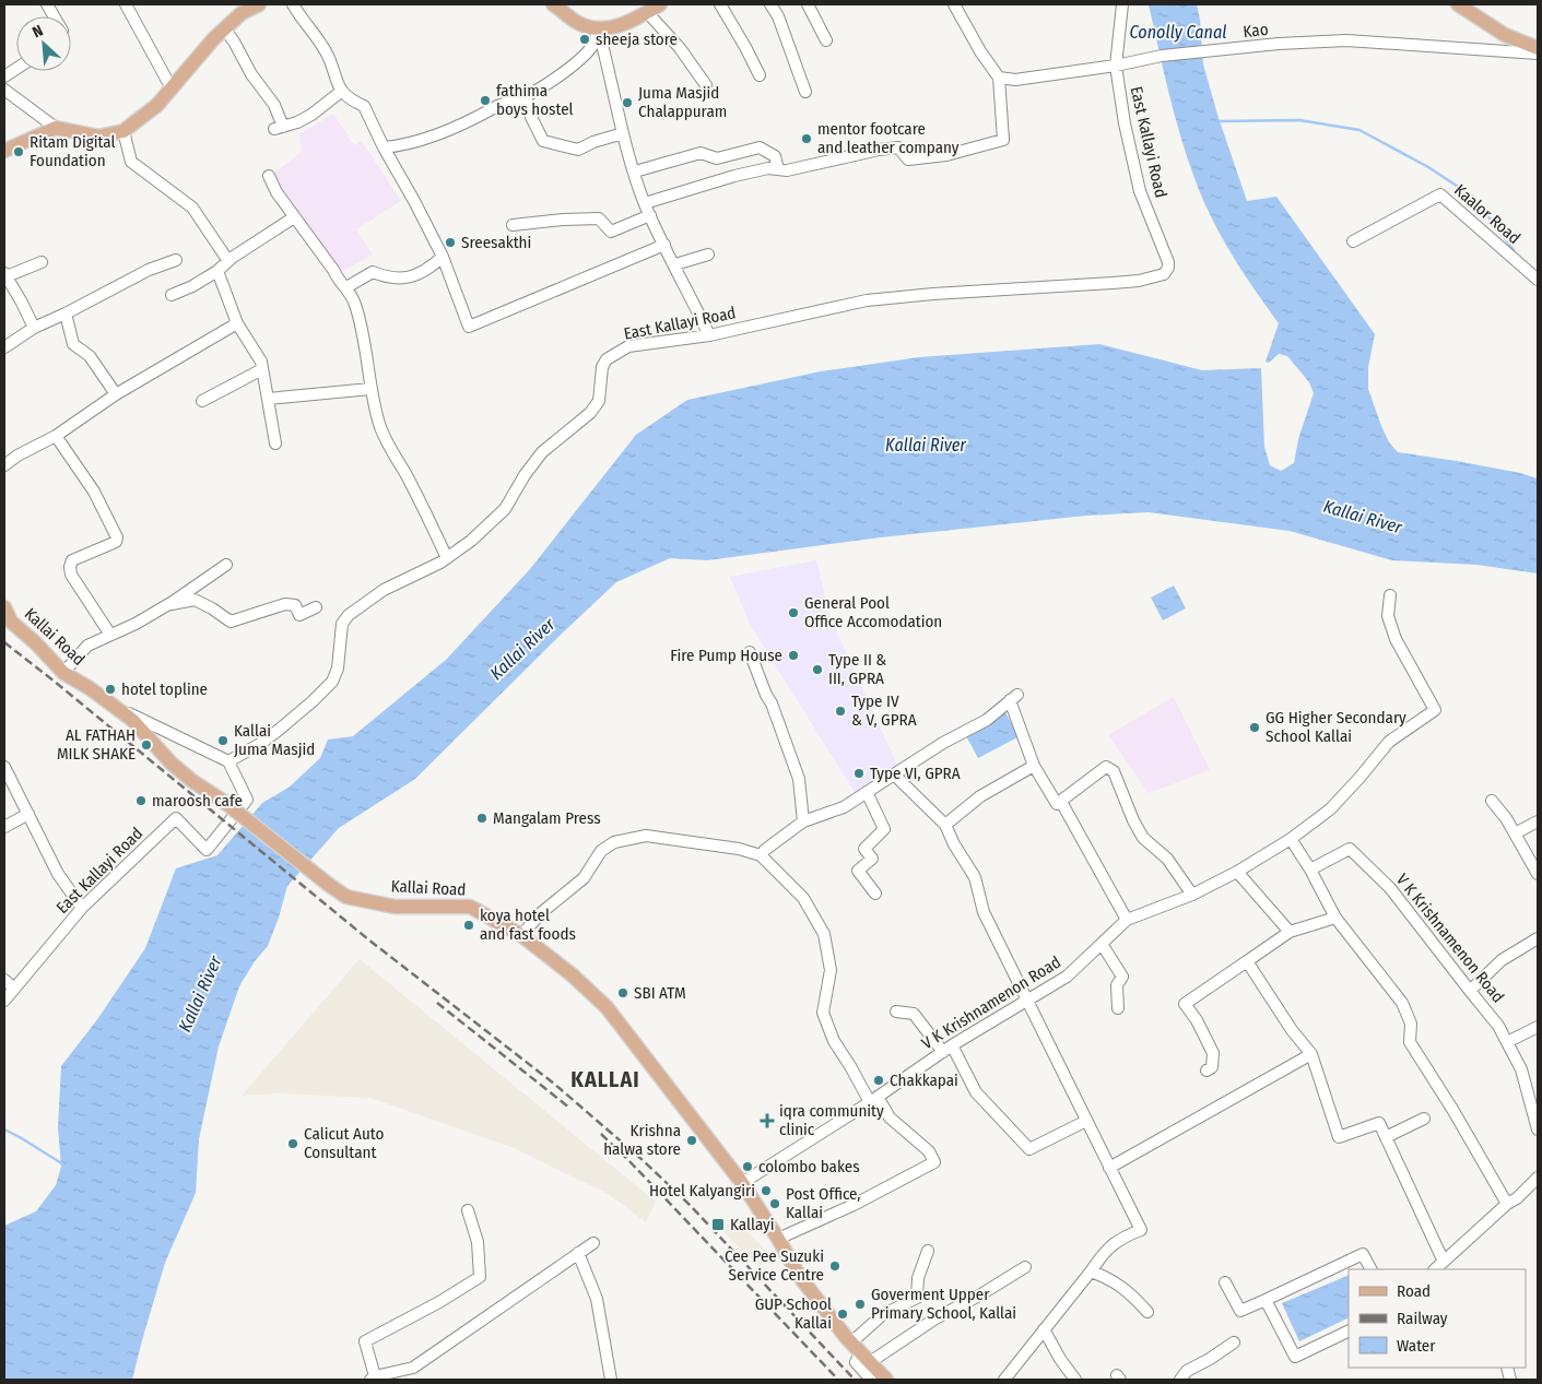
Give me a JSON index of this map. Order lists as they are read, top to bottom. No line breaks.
{"streets":{"main road":["Kallai Road"],"street":["Kao","East Kallayi Road","Kaalor Road","V K Krishnamenon Road"]},"crossings":[["Kao","East Kallayi Road"],["Kallai Road","V K Krishnamenon Road"]],"districts":["KALLAI"],"water":["Conolly Canal","Kallai River"],"places":{"other":["sheeja store","fathima boys hostel","Juma Masjid Chalappuram","mentor footcare and leather company","Ritam Digital Foundation","Sreesakthi","General Pool Office Accomodation","Fire Pump House","Type II & III, GPRA","hotel topline","Type IV & V, GPRA","GG Higher Secondary School Kallai","Kallai Juma Masjid","AL FATHAH MILK SHAKE","Type VI, GPRA","maroosh cafe","Mangalam Press","koya hotel and fast foods","SBI ATM","Chakkapai","Krishna halwa store","Calicut Auto Consultant","colombo bakes","Hotel Kalyangiri","Post Office, Kallai","Cee Pee Suzuki Service Centre","Goverment Upper Primary School, Kallai","GUP School Kallai"],"health":["iqra community clinic"],"transit":["Kallayi"]},"legend":["Road","Railway","Water"],"north":"top left"}
